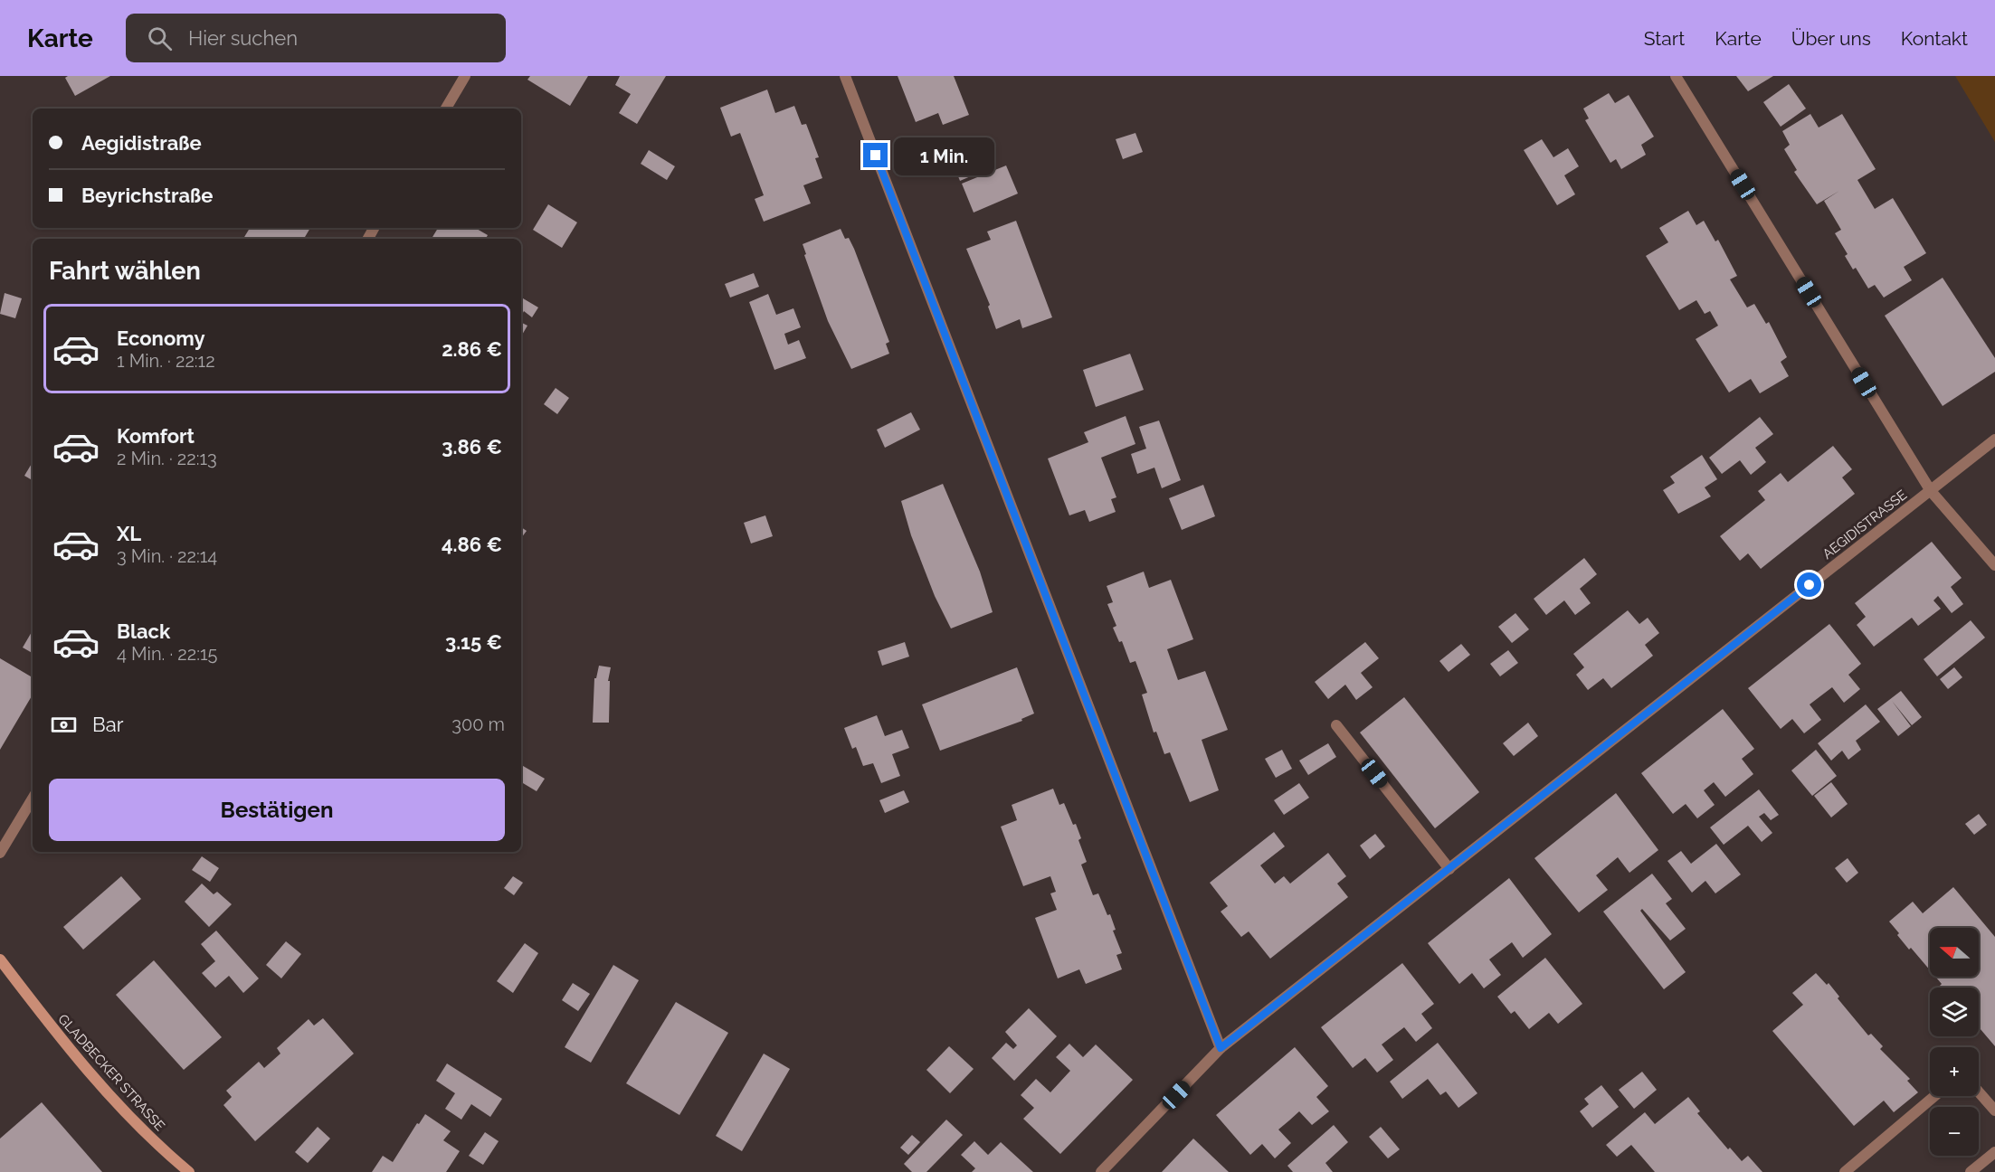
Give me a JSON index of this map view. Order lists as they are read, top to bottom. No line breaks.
{"streets":{"main road":["GLADBECKER STRASSE"],"street":["AEGIDISTRASSE"]},"north":"left","page":{"header":"Karte","search":"Hier suchen","nav":["Start","Karte","Über uns","Kontakt"],"banner":["Aegidistraße","Beyrichstraße"],"bubble":"1 Min.","heading":"Fahrt wählen","list":[{"name":"Economy","note":"1 Min. · 22:12","value":"2.86 €"},{"name":"Komfort","note":"2 Min. · 22:13","value":"3.86 €"},{"name":"XL","note":"3 Min. · 22:14","value":"4.86 €"},{"name":"Black","note":"4 Min. · 22:15","value":"3.15 €"}],"pay":["Bar","300 m"],"buttons":"Bestätigen","map_buttons":["+","−"]}}
